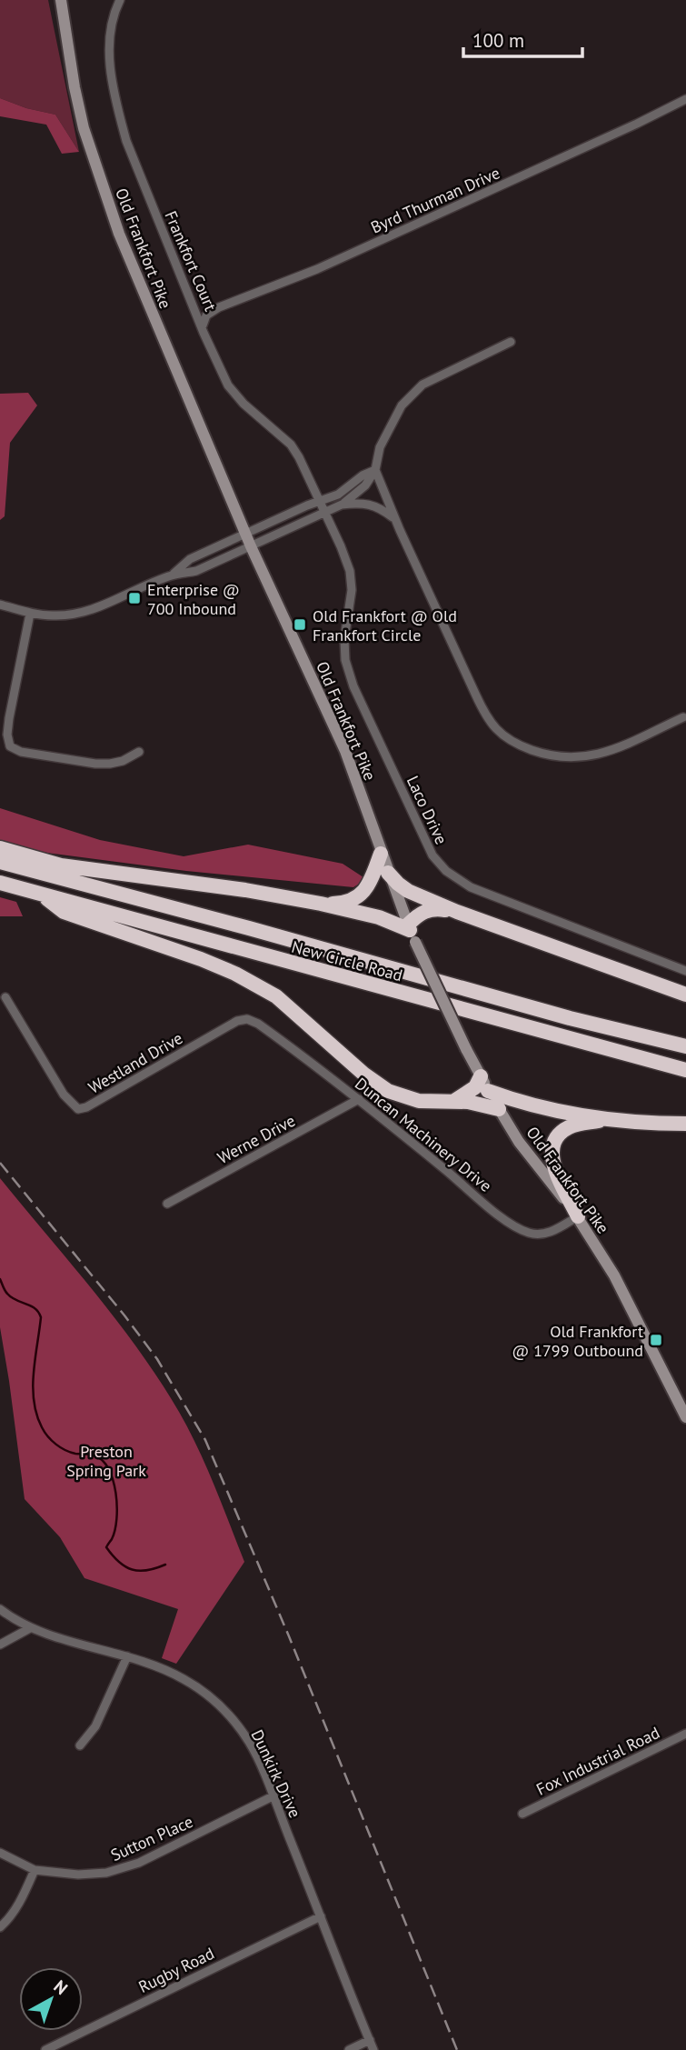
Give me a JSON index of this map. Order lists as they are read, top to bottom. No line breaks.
{"streets":{"highway":["New Circle Road"],"main road":["Old Frankfort Pike"],"street":["Byrd Thurman Drive","Frankfort Court","Laco Drive","Westland Drive","Duncan Machinery Drive","Werne Drive","Fox Industrial Road","Dunkirk Drive","Sutton Place","Rugby Road"]},"crossings":[["Byrd Thurman Drive","Frankfort Court"],["Old Frankfort Pike","Duncan Machinery Drive"],["Frankfort Court","Laco Drive"],["Westland Drive","Duncan Machinery Drive"],["Duncan Machinery Drive","Werne Drive"],["Dunkirk Drive","Sutton Place"],["Dunkirk Drive","Rugby Road"]],"parks":["Preston Spring Park"],"places":{"transit":["Enterprise @ 700 Inbound","Old Frankfort @ Old Frankfort Circle","Old Frankfort @ 1799 Outbound"]},"scale_bar":"100 m","north":"top right"}
